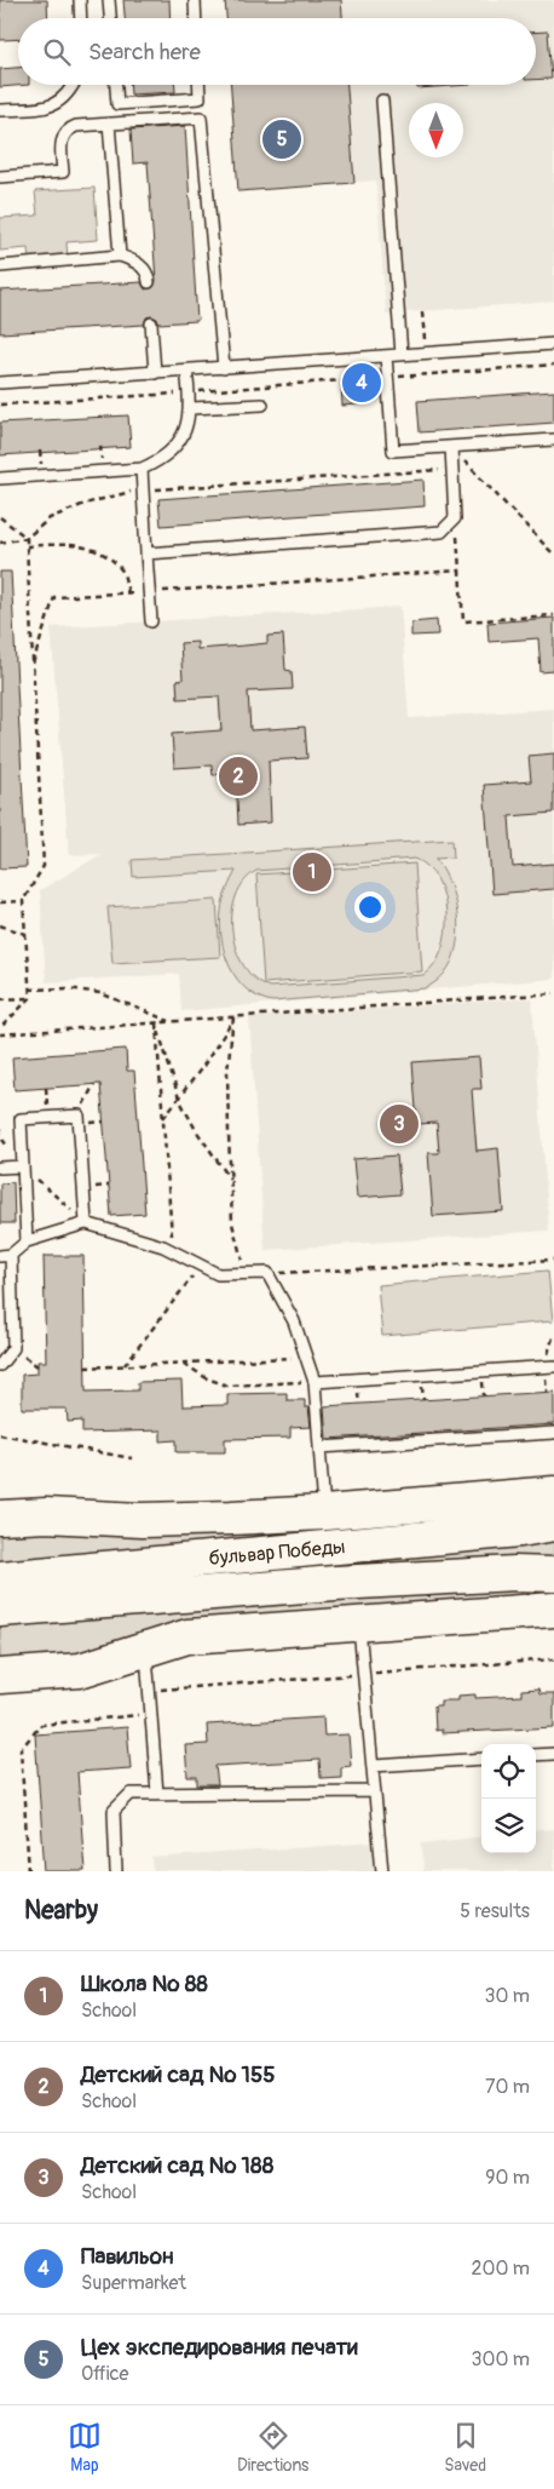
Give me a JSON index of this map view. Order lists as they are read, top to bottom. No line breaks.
{"streets":{"main road":["бульвар Победы"]},"north":"bottom","page":{"search":"Search here","pins":["5","4","2","1","3"],"heading":["Nearby","5 results"],"list":[{"mark":"1","name":"Школа № 88","note":"School","value":"30 m"},{"mark":"2","name":"Детский сад № 155","note":"School","value":"70 m"},{"mark":"3","name":"Детский сад № 188","note":"School","value":"90 m"},{"mark":"4","name":"Павильон","note":"Supermarket","value":"200 m"},{"mark":"5","name":"Цех экспедирования печати","note":"Office","value":"300 m"}],"nav":["Map","Directions","Saved"]}}
